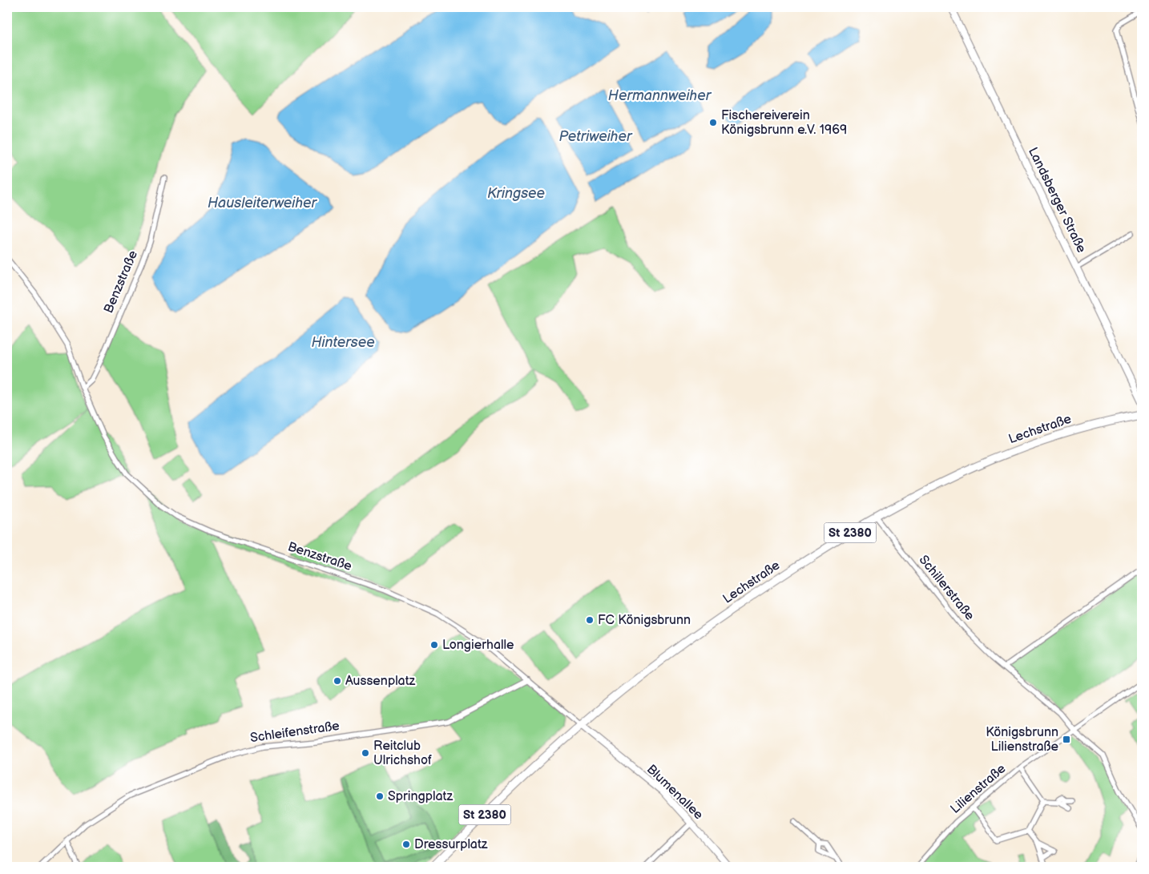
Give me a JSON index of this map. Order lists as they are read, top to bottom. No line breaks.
{"streets":{"main road":["Lechstraße","St 2380"],"street":["Landsberger Straße","Benzstraße","Schillerstraße","Schleifenstraße","Lilienstraße","Blumenallee"]},"crossings":[["Benzstraße","Lechstraße"],["Benzstraße","Schleifenstraße"],["Benzstraße","Blumenallee"],["Lechstraße","Schillerstraße"],["Lechstraße","Blumenallee"],["Schillerstraße","Lilienstraße"]],"water":["Hermannweiher","Petriweiher","Kringsee","Hausleiterweiher","Hintersee"],"places":{"other":["Fischereiverein Königsbrunn e.V. 1969","FC Königsbrunn","Longierhalle","Aussenplatz","Reitclub Ulrichshof","Springplatz","Dressurplatz"],"transit":["Königsbrunn Lilienstraße"]}}
